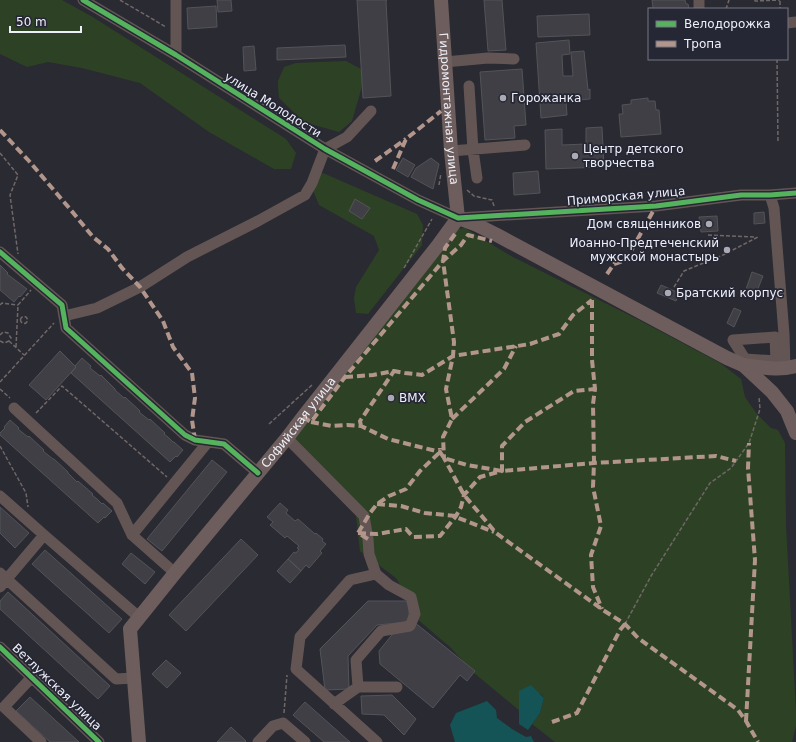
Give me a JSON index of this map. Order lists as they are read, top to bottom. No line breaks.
{"streets":{"main road":["Гидромонтажная улица","Софийская улица"],"street":["улица Молодости","Приморская улица","Ветлужская улица"]},"crossings":[["улица Молодости","Гидромонтажная улица"],["улица Молодости","Приморская улица"],["улица Молодости","Софийская улица"],["Гидромонтажная улица","Приморская улица"],["Гидромонтажная улица","Софийская улица"],["Приморская улица","Софийская улица"]],"places":["Горожанка","Центр детского творчества","Дом священников","Иоанно-Предтеченский мужской монастырь","Братский корпус","BMX"],"legend":["Велодорожка","Тропа"],"scale_bar":"50 m"}
